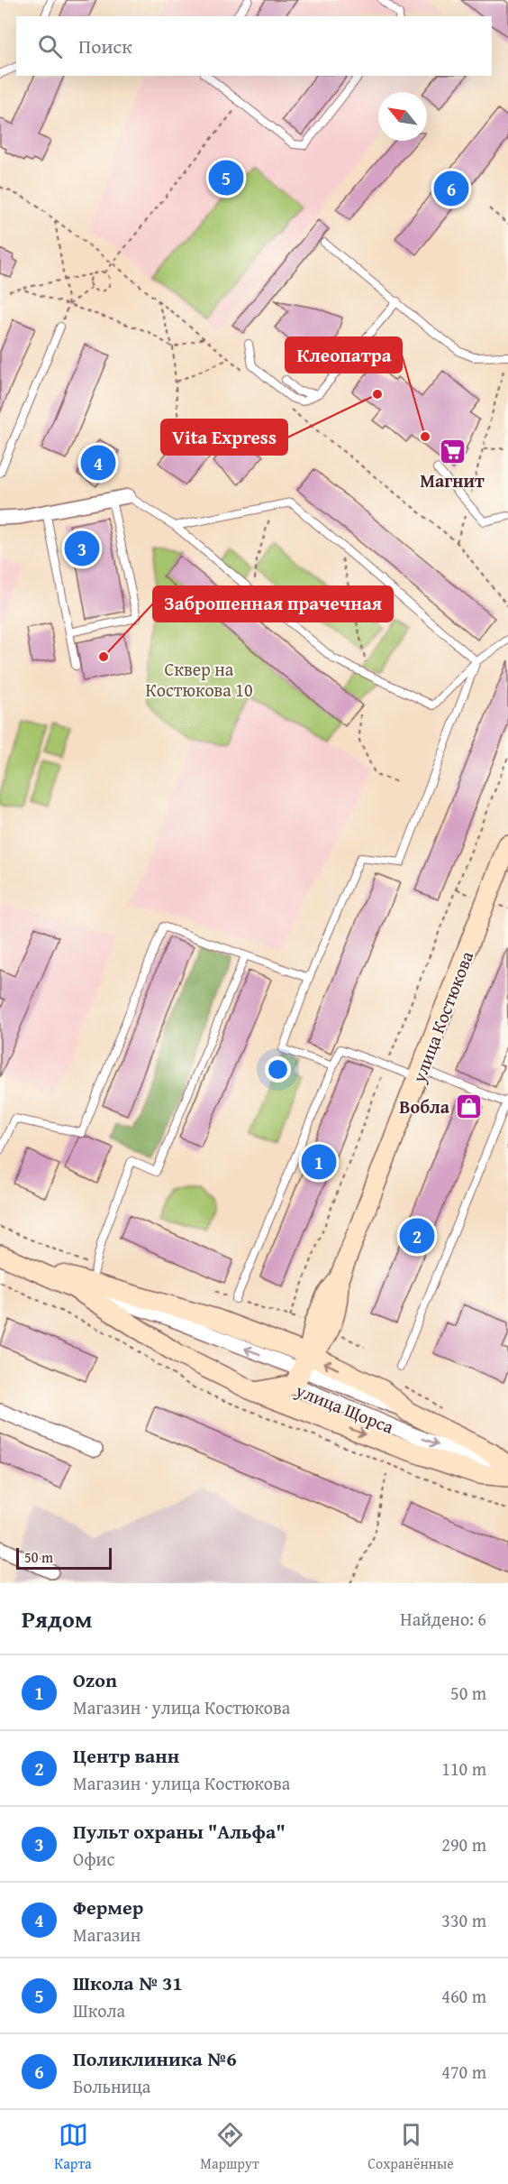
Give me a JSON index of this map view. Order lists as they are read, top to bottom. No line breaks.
{"streets":{"main road":["улица Костюкова","улица Щорса"]},"crossings":[["улица Костюкова","улица Щорса"]],"parks":["Сквер на Костюкова 10"],"places":{"other":["Vita Express","Клеопатра","Заброшенная прачечная"],"supermarket":["Магнит"],"shop":["Вобла"]},"scale_bar":"50 m","north":"top left","page":{"search":"Поиск","pins":["5","6","4","3","1","2"],"scale":"50 m","heading":["Рядом","Найдено: 6"],"list":[{"mark":"1","name":"Ozon","note":"Магазин · улица Костюкова","value":"50 m"},{"mark":"2","name":"Центр ванн","note":"Магазин · улица Костюкова","value":"110 m"},{"mark":"3","name":"Пульт охраны \"Альфа\"","note":"Офис","value":"290 m"},{"mark":"4","name":"Фермер","note":"Магазин","value":"330 m"},{"mark":"5","name":"Школа № 31","note":"Школа","value":"460 m"},{"mark":"6","name":"Поликлиника №6","note":"Больница","value":"470 m"}],"nav":["Карта","Маршрут","Сохранённые"]}}
